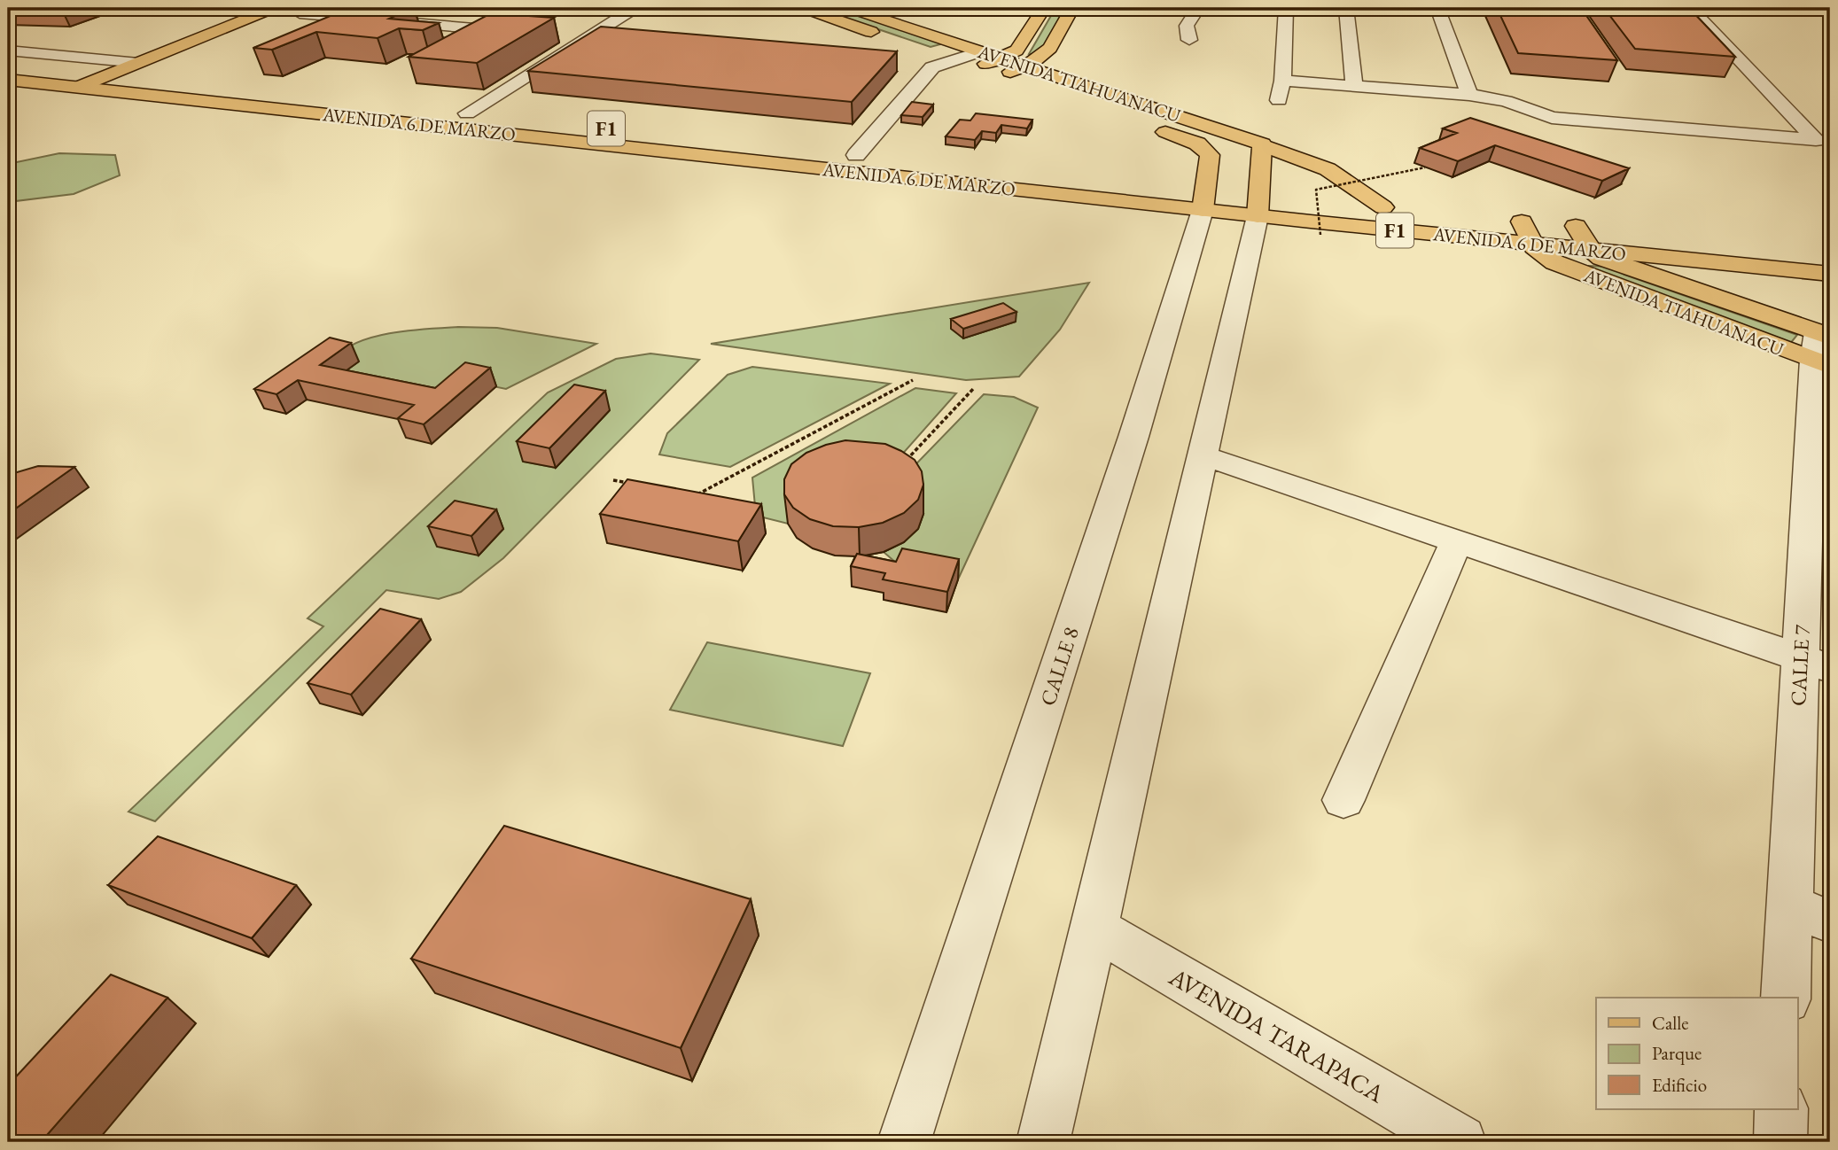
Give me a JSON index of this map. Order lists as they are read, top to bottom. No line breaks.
{"streets":{"main road":["AVENIDA TIAHUANACU","AVENIDA 6 DE MARZO","F1"],"street":["CALLE 7","CALLE 8","AVENIDA TARAPACA"]},"crossings":[["AVENIDA TIAHUANACU","AVENIDA 6 DE MARZO"],["AVENIDA TIAHUANACU","CALLE 7"],["AVENIDA TIAHUANACU","CALLE 8"],["AVENIDA 6 DE MARZO","CALLE 8"]],"legend":["Calle","Parque","Edificio"]}
